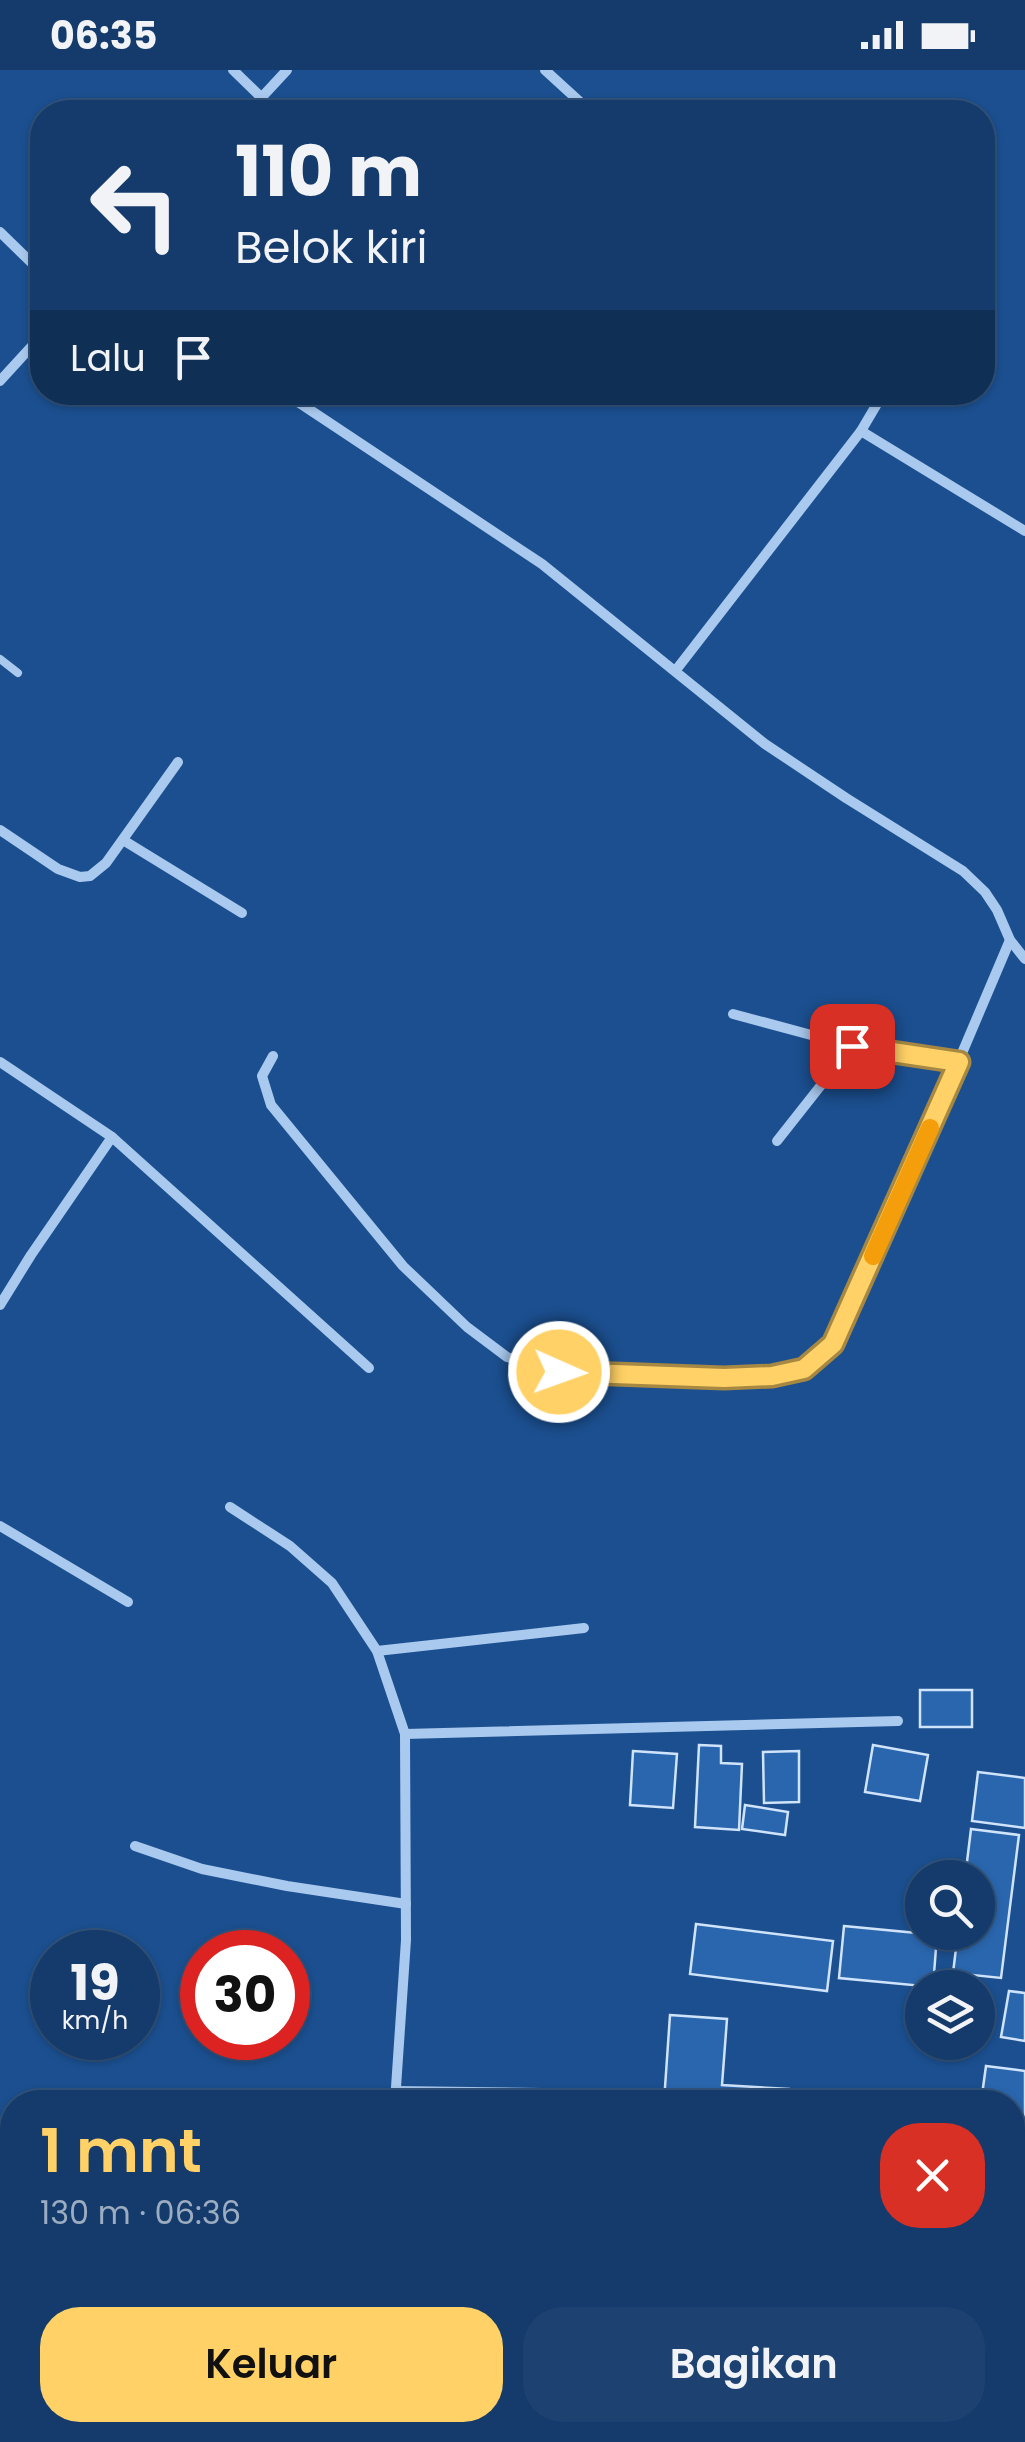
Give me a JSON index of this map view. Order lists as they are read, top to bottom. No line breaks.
{"page":{"status":"06:35","turn":["110 m","Belok kiri"],"then":"Lalu","speed":"19 km/h","limit":"30","heading":["1 mnt","130 m · 06:36"],"buttons":["Keluar","Bagikan"]}}
